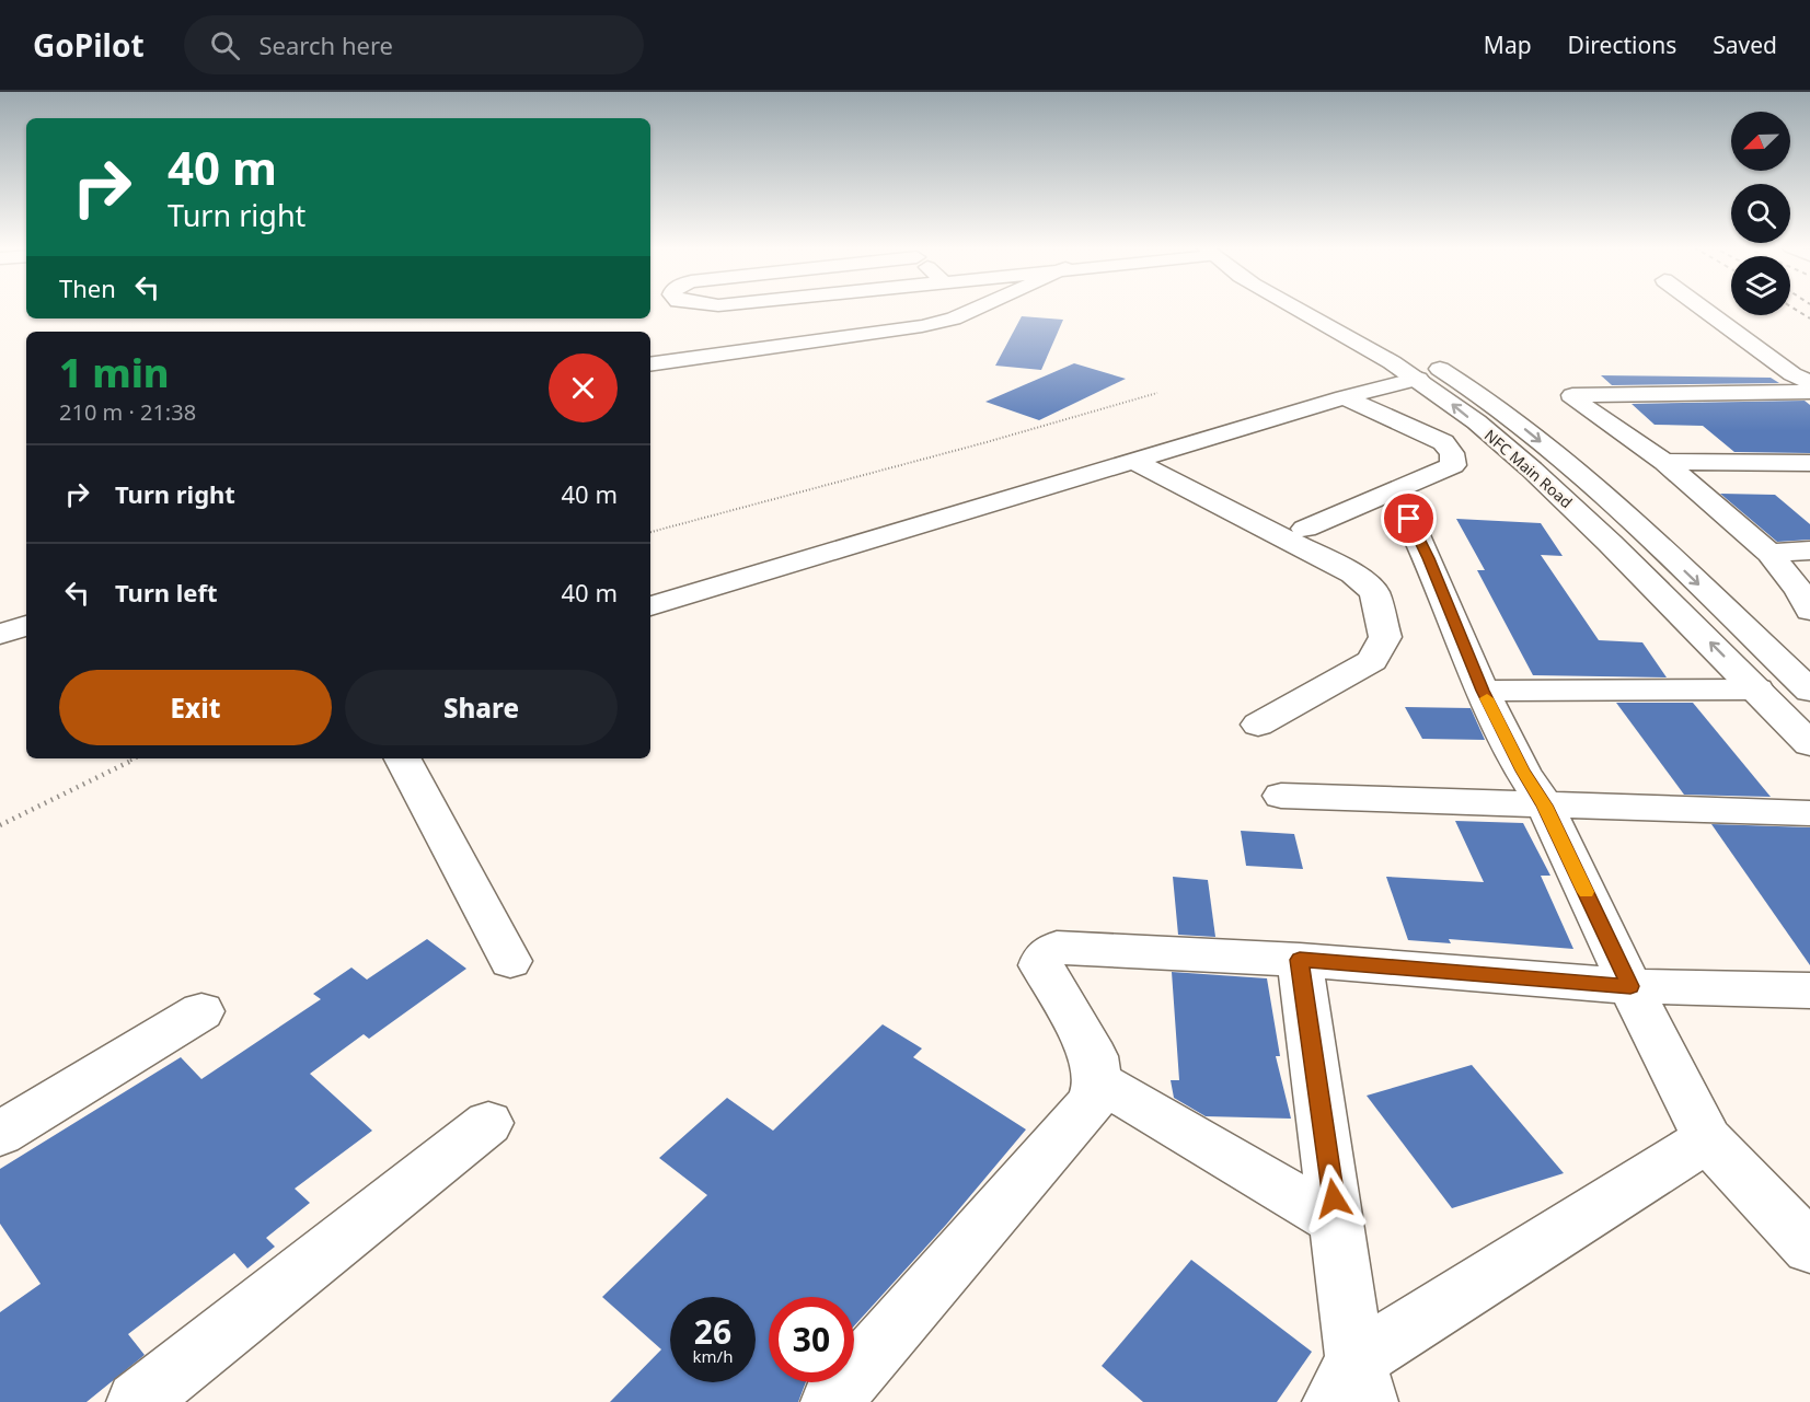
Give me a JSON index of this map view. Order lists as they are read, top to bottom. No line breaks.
{"streets":{"street":["NFC Main Road"]},"north":"bottom left","page":{"header":"GoPilot","search":"Search here","nav":["Map","Directions","Saved"],"turn":["40 m","Turn right"],"then":"Then","heading":["1 min","210 m · 21:38"],"list":[{"name":"Turn right","value":"40 m"},{"name":"Turn left","value":"40 m"}],"buttons":["Exit","Share"],"speed":"26 km/h","limit":"30"}}
